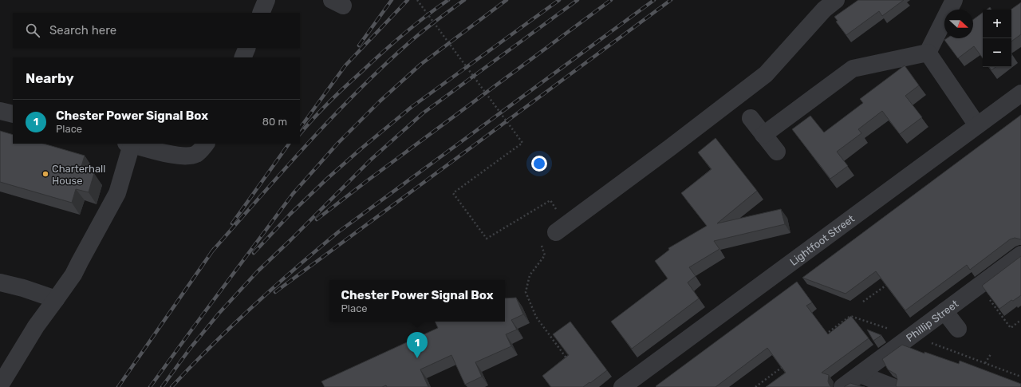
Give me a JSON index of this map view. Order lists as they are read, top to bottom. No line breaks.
{"streets":{"street":["Lightfoot Street","Phillip Street"]},"places":["Charterhall House"],"north":"right","page":{"map_buttons":["+","−"],"search":"Search here","heading":"Nearby","list":[{"mark":"1","name":"Chester Power Signal Box","note":"Place","value":"80 m"}],"popup":["Chester Power Signal Box","Place"],"pins":"1"}}
